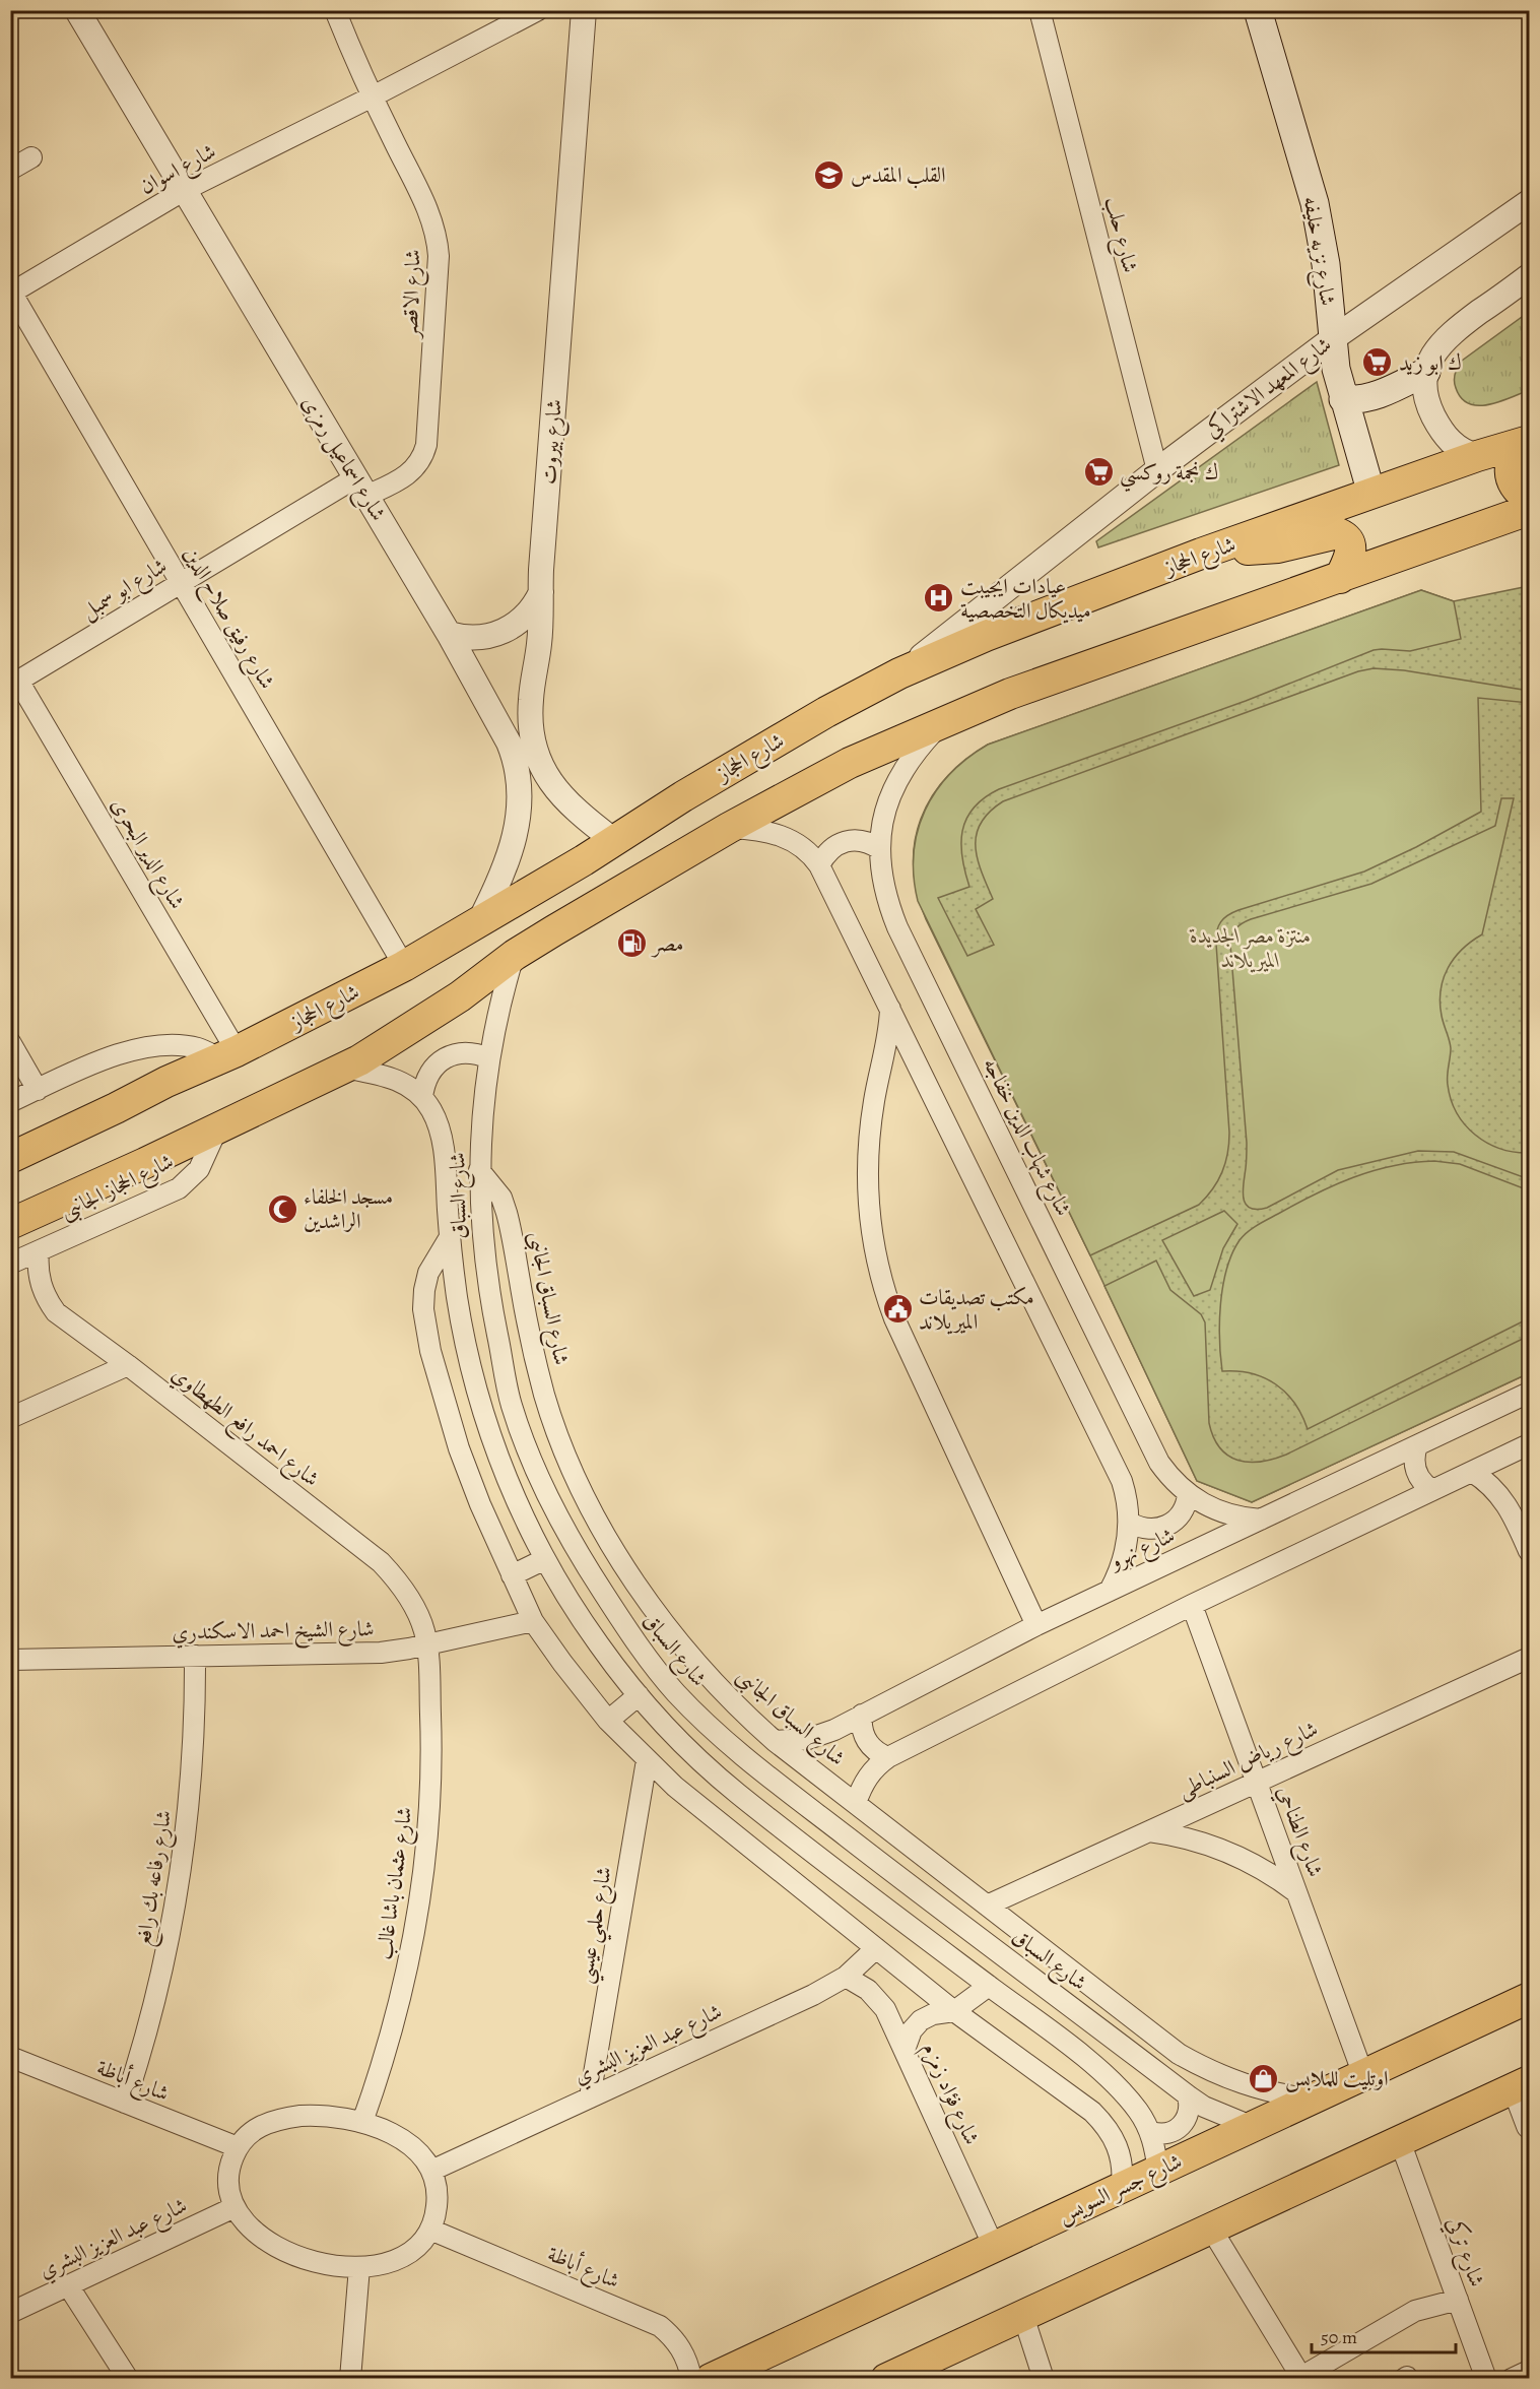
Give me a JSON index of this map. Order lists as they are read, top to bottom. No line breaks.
{"streets":{"main road":["شارع نزيه خليفه","شارع الحجاز","شارع جسر السويس"],"street":["شارع اسوان","شارع حلب","شارع الاقصر","شارع المعهد الاشتراكي","شارع بيروت","شارع اسماعيل رمزى","شارع ابو سمبل","شارع رفيق صلاح الدين","شارع الدير البحرى","شارع شهاب الدين خفاجه","شارع الحجاز الجانبى","شارع السباق","شارع السباق الجانبى","شارع احمد رافع الطهطاوي","شارع نهرو","شارع الشيخ احمد الاسكندري","شارع رياض السنباطى","شارع الطناحي","شارع رفاعه بك رافع","شارع عثمان باشا غالب","شارع حلمي عيسي","شارع عبد العزيز البشري","شارع أباظة","شارع فؤاد زمزم","شارع تركي"]},"crossings":[["شارع اسوان","شارع الاقصر"],["شارع اسوان","شارع اسماعيل رمزى"],["شارع اسوان","شارع رفيق صلاح الدين"],["شارع حلب","شارع المعهد الاشتراكي"],["شارع نزيه خليفه","شارع المعهد الاشتراكي"],["شارع نزيه خليفه","شارع الحجاز"],["شارع الاقصر","شارع اسماعيل رمزى"],["شارع الاقصر","شارع ابو سمبل"],["شارع المعهد الاشتراكي","شارع الحجاز"],["شارع بيروت","شارع الحجاز"],["شارع اسماعيل رمزى","شارع الحجاز"],["شارع اسماعيل رمزى","شارع ابو سمبل"],["شارع الحجاز","شارع رفيق صلاح الدين"],["شارع الحجاز","شارع الدير البحرى"],["شارع ابو سمبل","شارع رفيق صلاح الدين"],["شارع ابو سمبل","شارع الدير البحرى"],["شارع شهاب الدين خفاجه","شارع نهرو"],["شارع الحجاز الجانبى","شارع احمد رافع الطهطاوي"],["شارع السباق","شارع السباق الجانبى"],["شارع السباق","شارع جسر السويس"],["شارع السباق الجانبى","شارع نهرو"],["شارع السباق الجانبى","شارع رياض السنباطى"],["شارع السباق الجانبى","شارع جسر السويس"],["شارع احمد رافع الطهطاوي","شارع الشيخ احمد الاسكندري"],["شارع احمد رافع الطهطاوي","شارع عثمان باشا غالب"],["شارع الشيخ احمد الاسكندري","شارع رفاعه بك رافع"],["شارع الشيخ احمد الاسكندري","شارع عثمان باشا غالب"],["شارع رياض السنباطى","شارع الطناحي"],["شارع الطناحي","شارع جسر السويس"],["شارع رفاعه بك رافع","شارع أباظة"],["شارع عثمان باشا غالب","شارع عبد العزيز البشري"],["شارع عثمان باشا غالب","شارع أباظة"],["شارع حلمي عيسي","شارع عبد العزيز البشري"],["شارع عبد العزيز البشري","شارع أباظة"],["شارع عبد العزيز البشري","شارع فؤاد زمزم"],["شارع فؤاد زمزم","شارع جسر السويس"]],"parks":["منتزة مصر الجديدة الميريلاند"],"places":{"school or university":["القلب المقدس"],"supermarket":["ك ابو زيد","ك نجمة روكسي"],"hospital":["عيادات ايجيبت ميديكال التخصصية"],"fuel station":["مصر"],"mosque":["مسجد الخلفاء الراشدين"],"public building":["مكتب تصديقات الميريلاند"],"shop":["اوتليت للملابس"]},"scale_bar":"50 m"}
